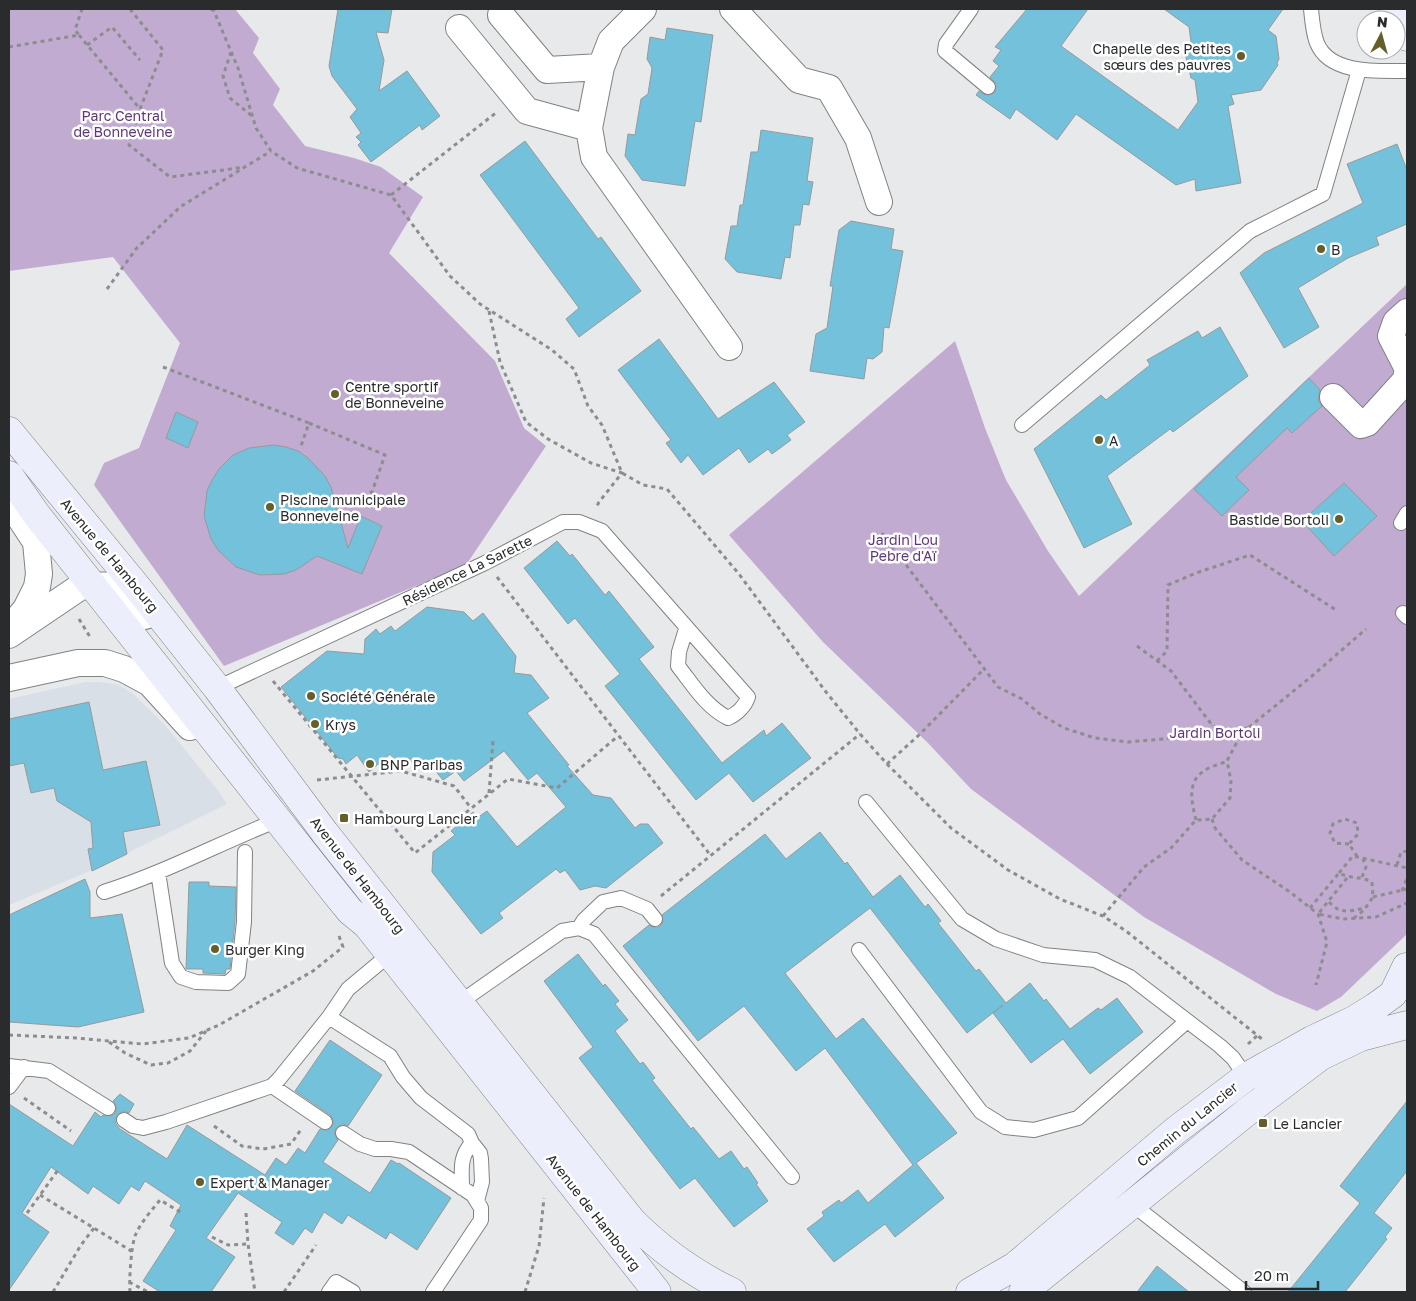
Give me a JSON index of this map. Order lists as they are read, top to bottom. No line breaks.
{"streets":{"street":["Avenue de Hambourg","Chemin du Lancier"],"lane":["Résidence La Sarette"]},"crossings":[["Avenue de Hambourg","Résidence La Sarette"]],"parks":["Parc Central de Bonneveine","Jardin Lou Pebre d'Aï","Jardin Bortoli"],"places":{"other":["Chapelle des Petites sœurs des pauvres","B","Centre sportif de Bonneveine","A","Piscine municipale Bonneveine","Bastide Bortoli","Société Générale","Krys","BNP Paribas","Burger King","Expert & Manager"],"transit":["Hambourg Lancier","Le Lancier"]},"scale_bar":"20 m","north":"top"}
